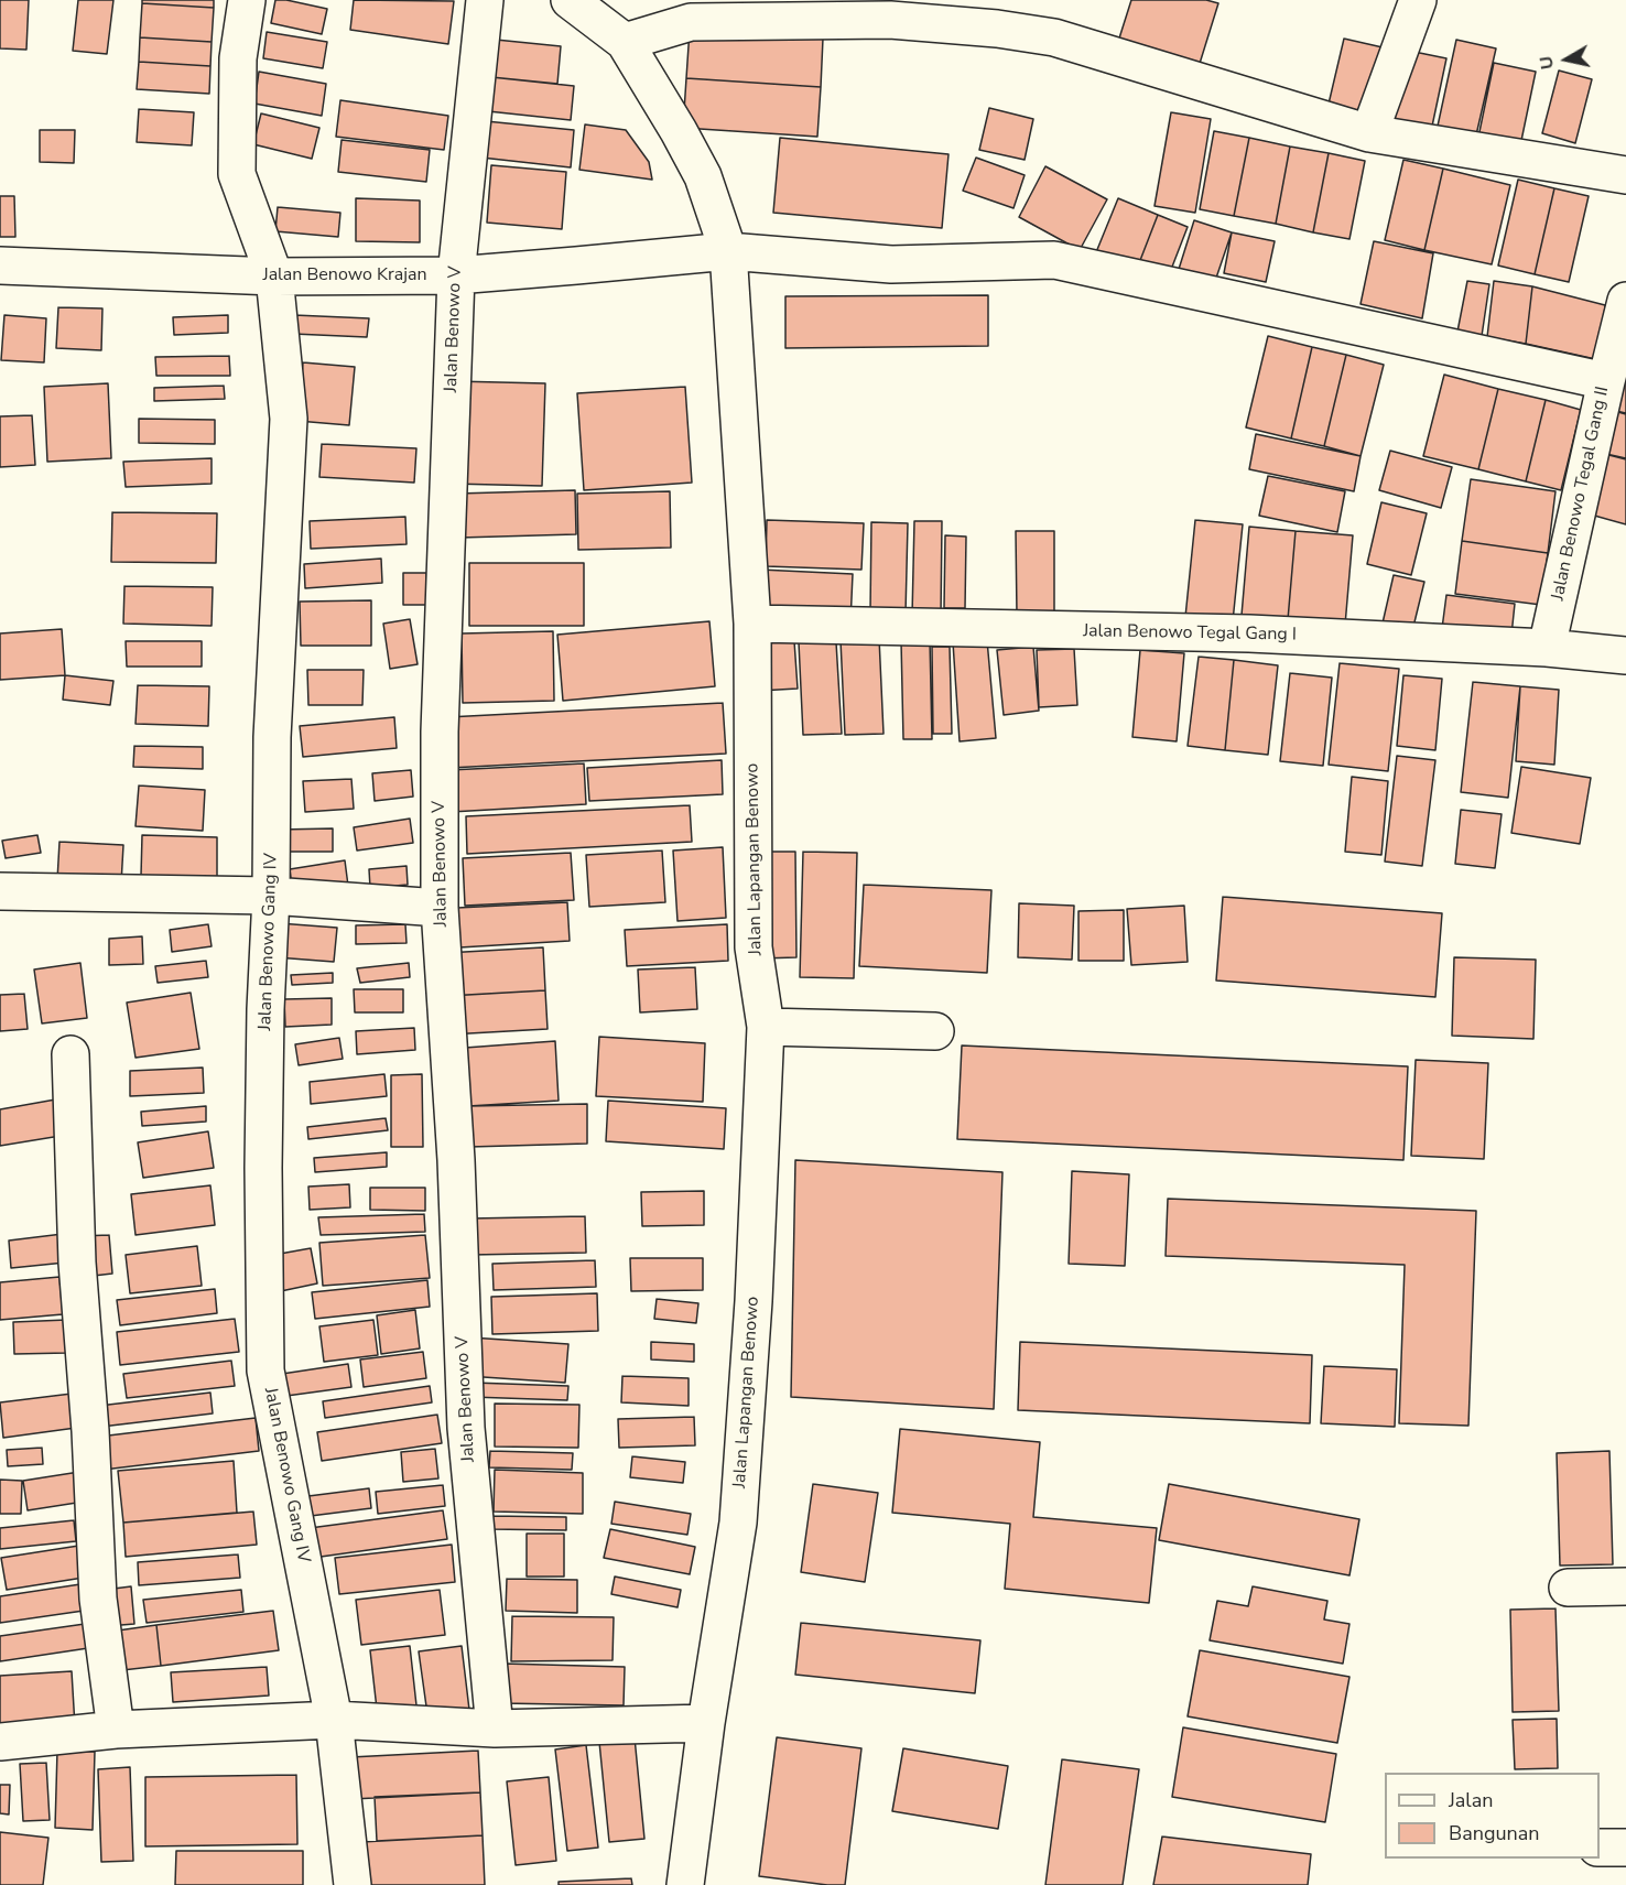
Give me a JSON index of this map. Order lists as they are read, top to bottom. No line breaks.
{"streets":{"street":["Jalan Benowo Krajan","Jalan Benowo V","Jalan Benowo Tegal Gang II","Jalan Benowo Tegal Gang I","Jalan Lapangan Benowo","Jalan Benowo Gang IV"]},"crossings":[["Jalan Benowo Krajan","Jalan Benowo V"],["Jalan Benowo Krajan","Jalan Benowo Tegal Gang II"],["Jalan Benowo Krajan","Jalan Lapangan Benowo"],["Jalan Benowo Krajan","Jalan Benowo Gang IV"],["Jalan Benowo Tegal Gang II","Jalan Benowo Tegal Gang I"],["Jalan Benowo Tegal Gang I","Jalan Lapangan Benowo"]],"legend":["Jalan","Bangunan"],"north":"left"}
